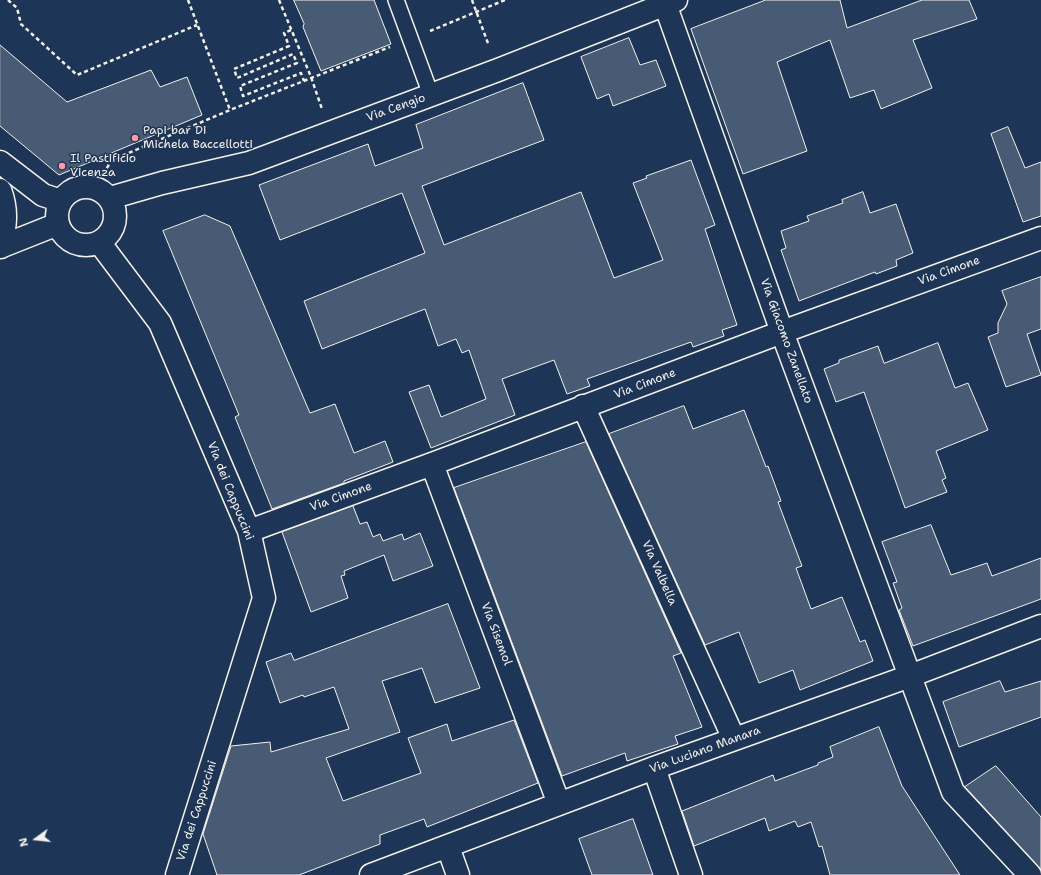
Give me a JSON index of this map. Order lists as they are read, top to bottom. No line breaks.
{"streets":{"street":["Via Cengio","Via Cimone","Via Giacomo Zanellato","Via dei Cappuccini","Via Valbella","Via Sisemol","Via Luciano Manara"]},"crossings":[["Via Cengio","Via Giacomo Zanellato"],["Via Cengio","Via dei Cappuccini"],["Via Cimone","Via Giacomo Zanellato"],["Via Cimone","Via dei Cappuccini"],["Via Cimone","Via Valbella"],["Via Cimone","Via Sisemol"],["Via Giacomo Zanellato","Via Luciano Manara"],["Via Valbella","Via Luciano Manara"],["Via Sisemol","Via Luciano Manara"]],"places":["Papi bar Di Michela Baccellotti","Il Pastificio Vicenza"],"north":"left"}
